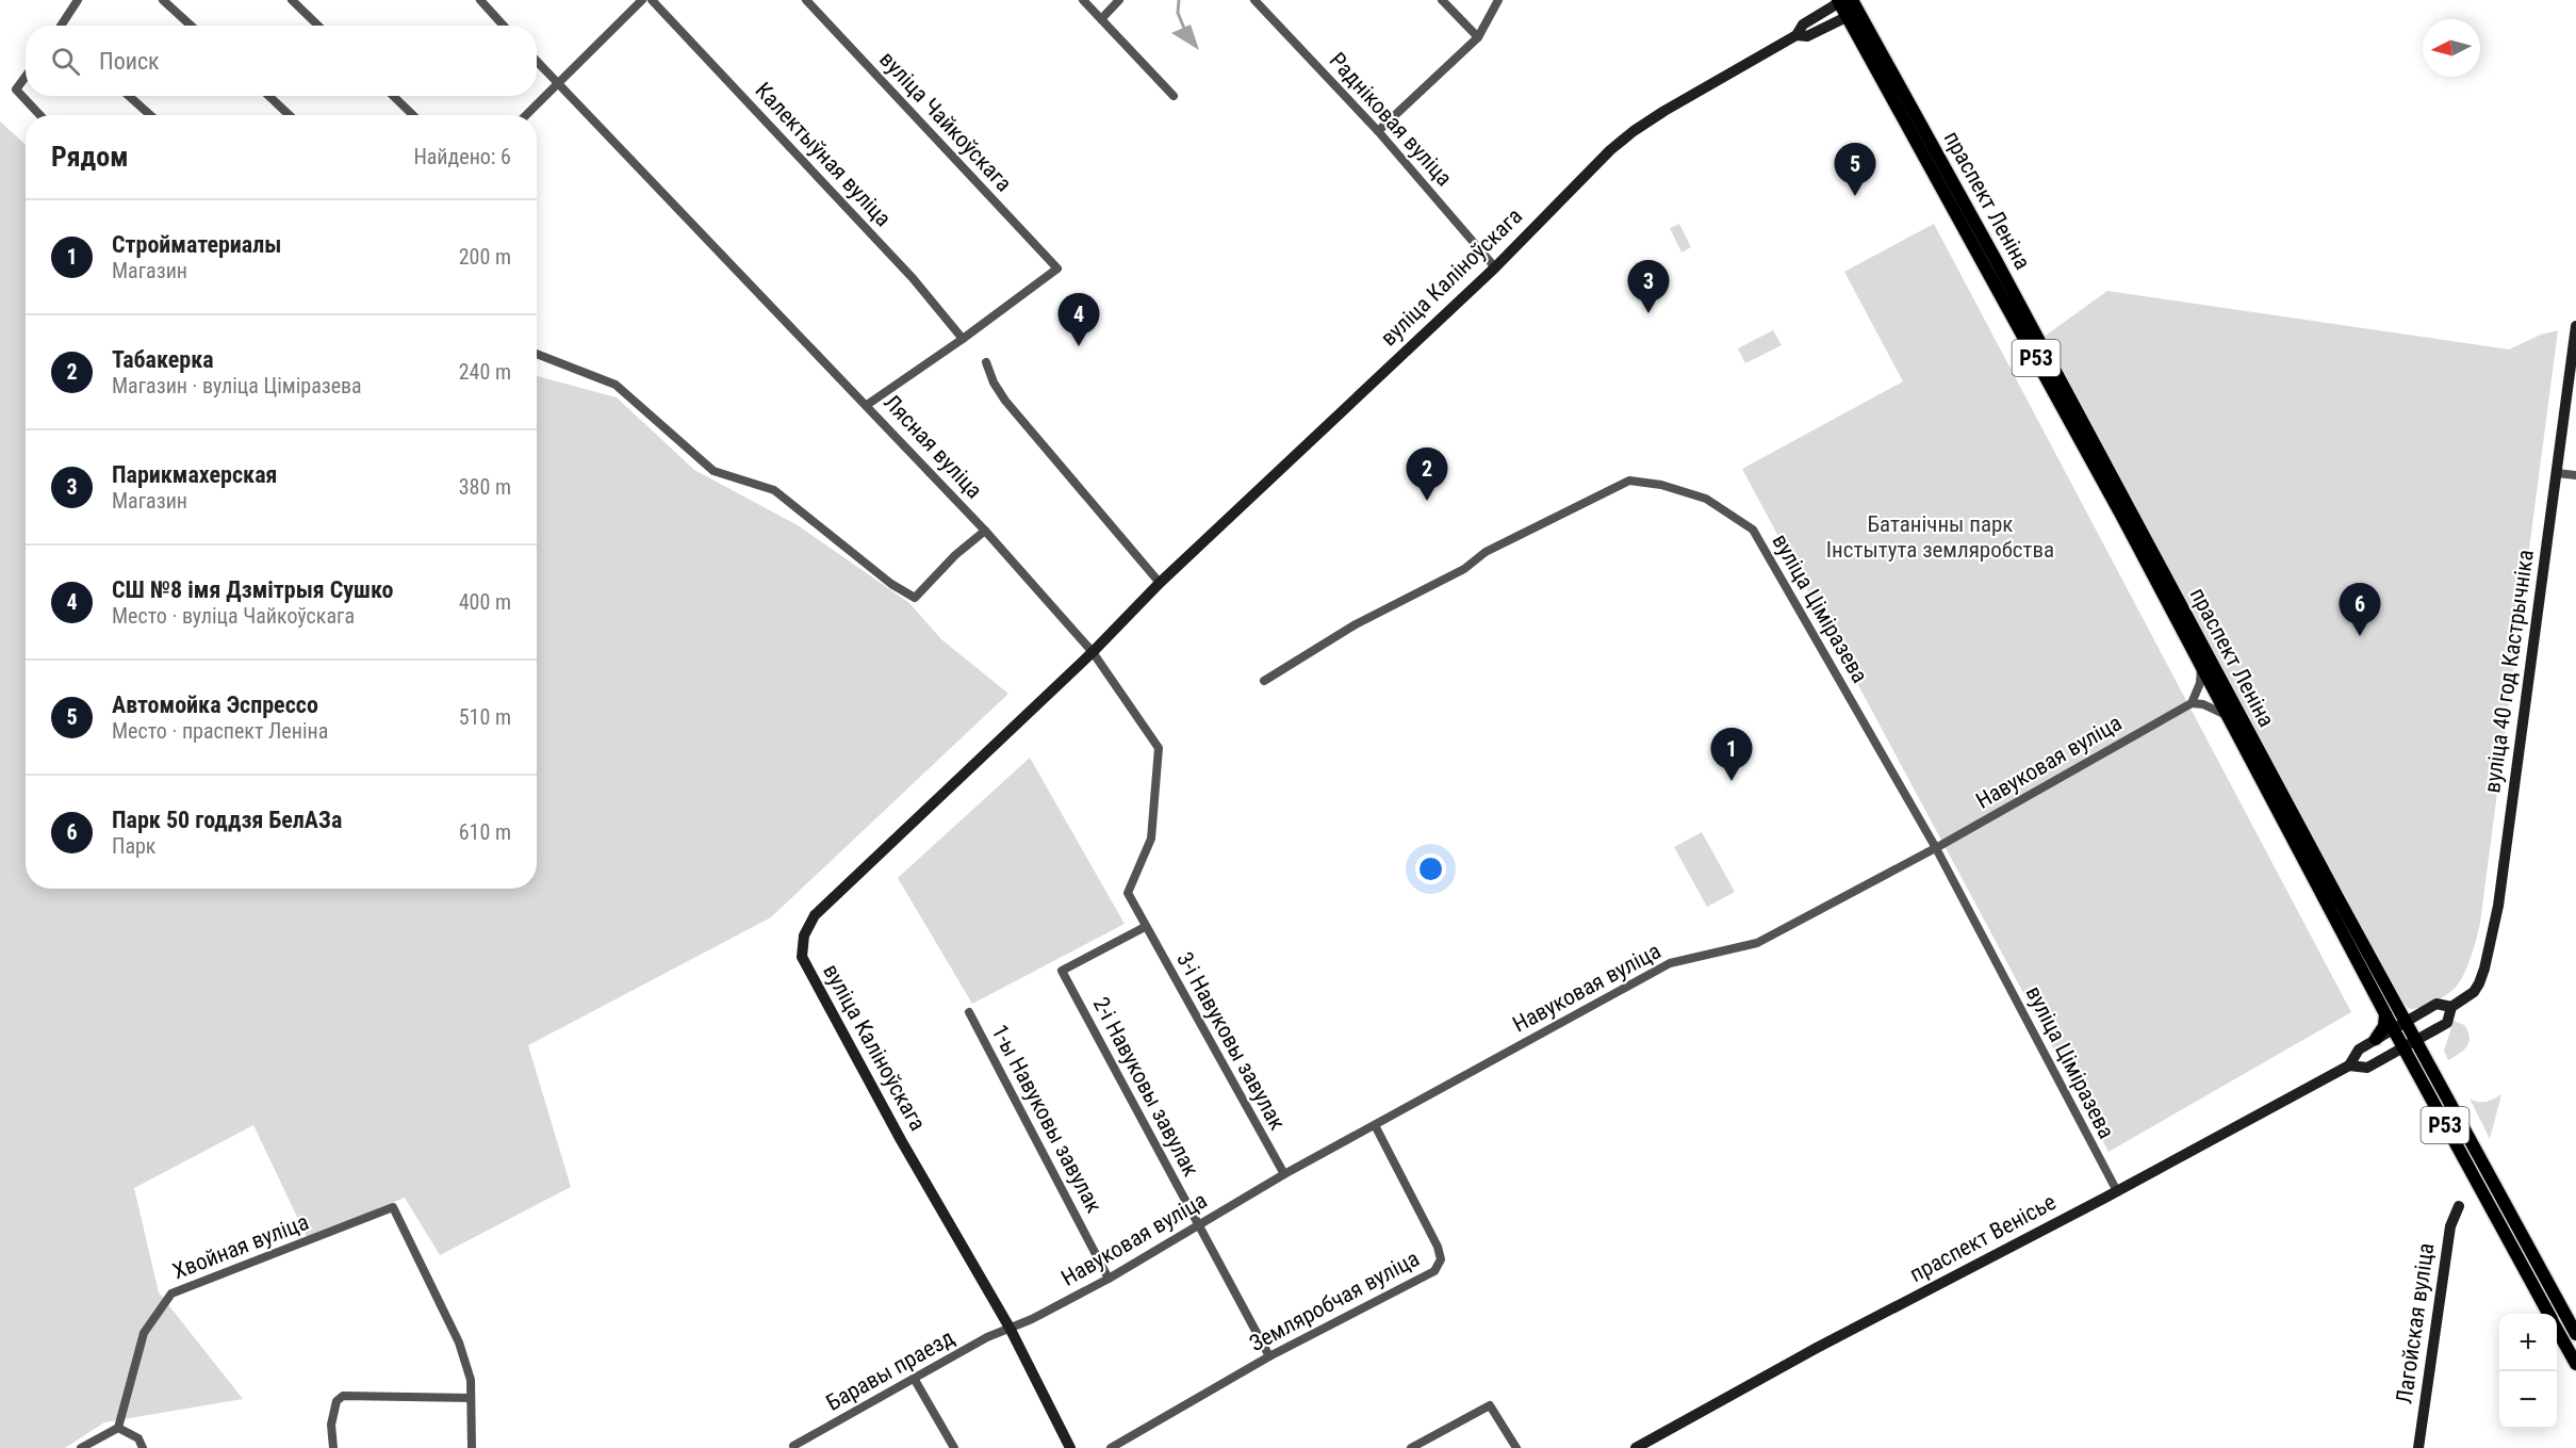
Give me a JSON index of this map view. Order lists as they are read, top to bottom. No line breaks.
{"streets":{"main road":["праспект Леніна","Р53"],"street":["Радніковая вуліца","вуліца Чайкоўскага","Калектыўная вуліца","вуліца Каліноўскага","Лясная вуліца","вуліца Ціміразева","вуліца 40 год Кастрычніка","Навуковая вуліца","3-і Навуковы завулак","2-і Навуковы завулак","1-ы Навуковы завулак","праспект Венісье","Хвойная вуліца","Земляробчая вуліца","Лагойская вуліца","Баравы праезд"]},"crossings":[["Радніковая вуліца","вуліца Каліноўскага"],["вуліца Чайкоўскага","Калектыўная вуліца"],["праспект Леніна","вуліца Каліноўскага"],["праспект Леніна","вуліца 40 год Кастрычніка"],["праспект Леніна","праспект Венісье"],["вуліца Каліноўскага","Лясная вуліца"],["вуліца Каліноўскага","Навуковая вуліца"],["вуліца Каліноўскага","Баравы праезд"],["Лясная вуліца","3-і Навуковы завулак"],["Лясная вуліца","2-і Навуковы завулак"],["вуліца Ціміразева","Навуковая вуліца"],["вуліца Ціміразева","праспект Венісье"],["вуліца 40 год Кастрычніка","праспект Венісье"],["Навуковая вуліца","3-і Навуковы завулак"],["Навуковая вуліца","2-і Навуковы завулак"],["Навуковая вуліца","1-ы Навуковы завулак"],["Навуковая вуліца","Земляробчая вуліца"],["Навуковая вуліца","Баравы праезд"],["3-і Навуковы завулак","2-і Навуковы завулак"],["2-і Навуковы завулак","Земляробчая вуліца"]],"parks":["Батанічны парк Інстытута земляробства"],"north":"left","page":{"search":"Поиск","heading":["Рядом","Найдено: 6"],"pins":["5","3","4","2","6","1"],"list":[{"mark":"1","name":"Стройматериалы","note":"Магазин","value":"200 m"},{"mark":"2","name":"Табакерка","note":"Магазин · вуліца Ціміразева","value":"240 m"},{"mark":"3","name":"Парикмахерская","note":"Магазин","value":"380 m"},{"mark":"4","name":"СШ №8 імя Дзмітрыя Сушко","note":"Место · вуліца Чайкоўскага","value":"400 m"},{"mark":"5","name":"Автомойка Эспрессо","note":"Место · праспект Леніна","value":"510 m"},{"mark":"6","name":"Парк 50 годдзя БелАЗа","note":"Парк","value":"610 m"}],"map_buttons":["+","−"]}}
